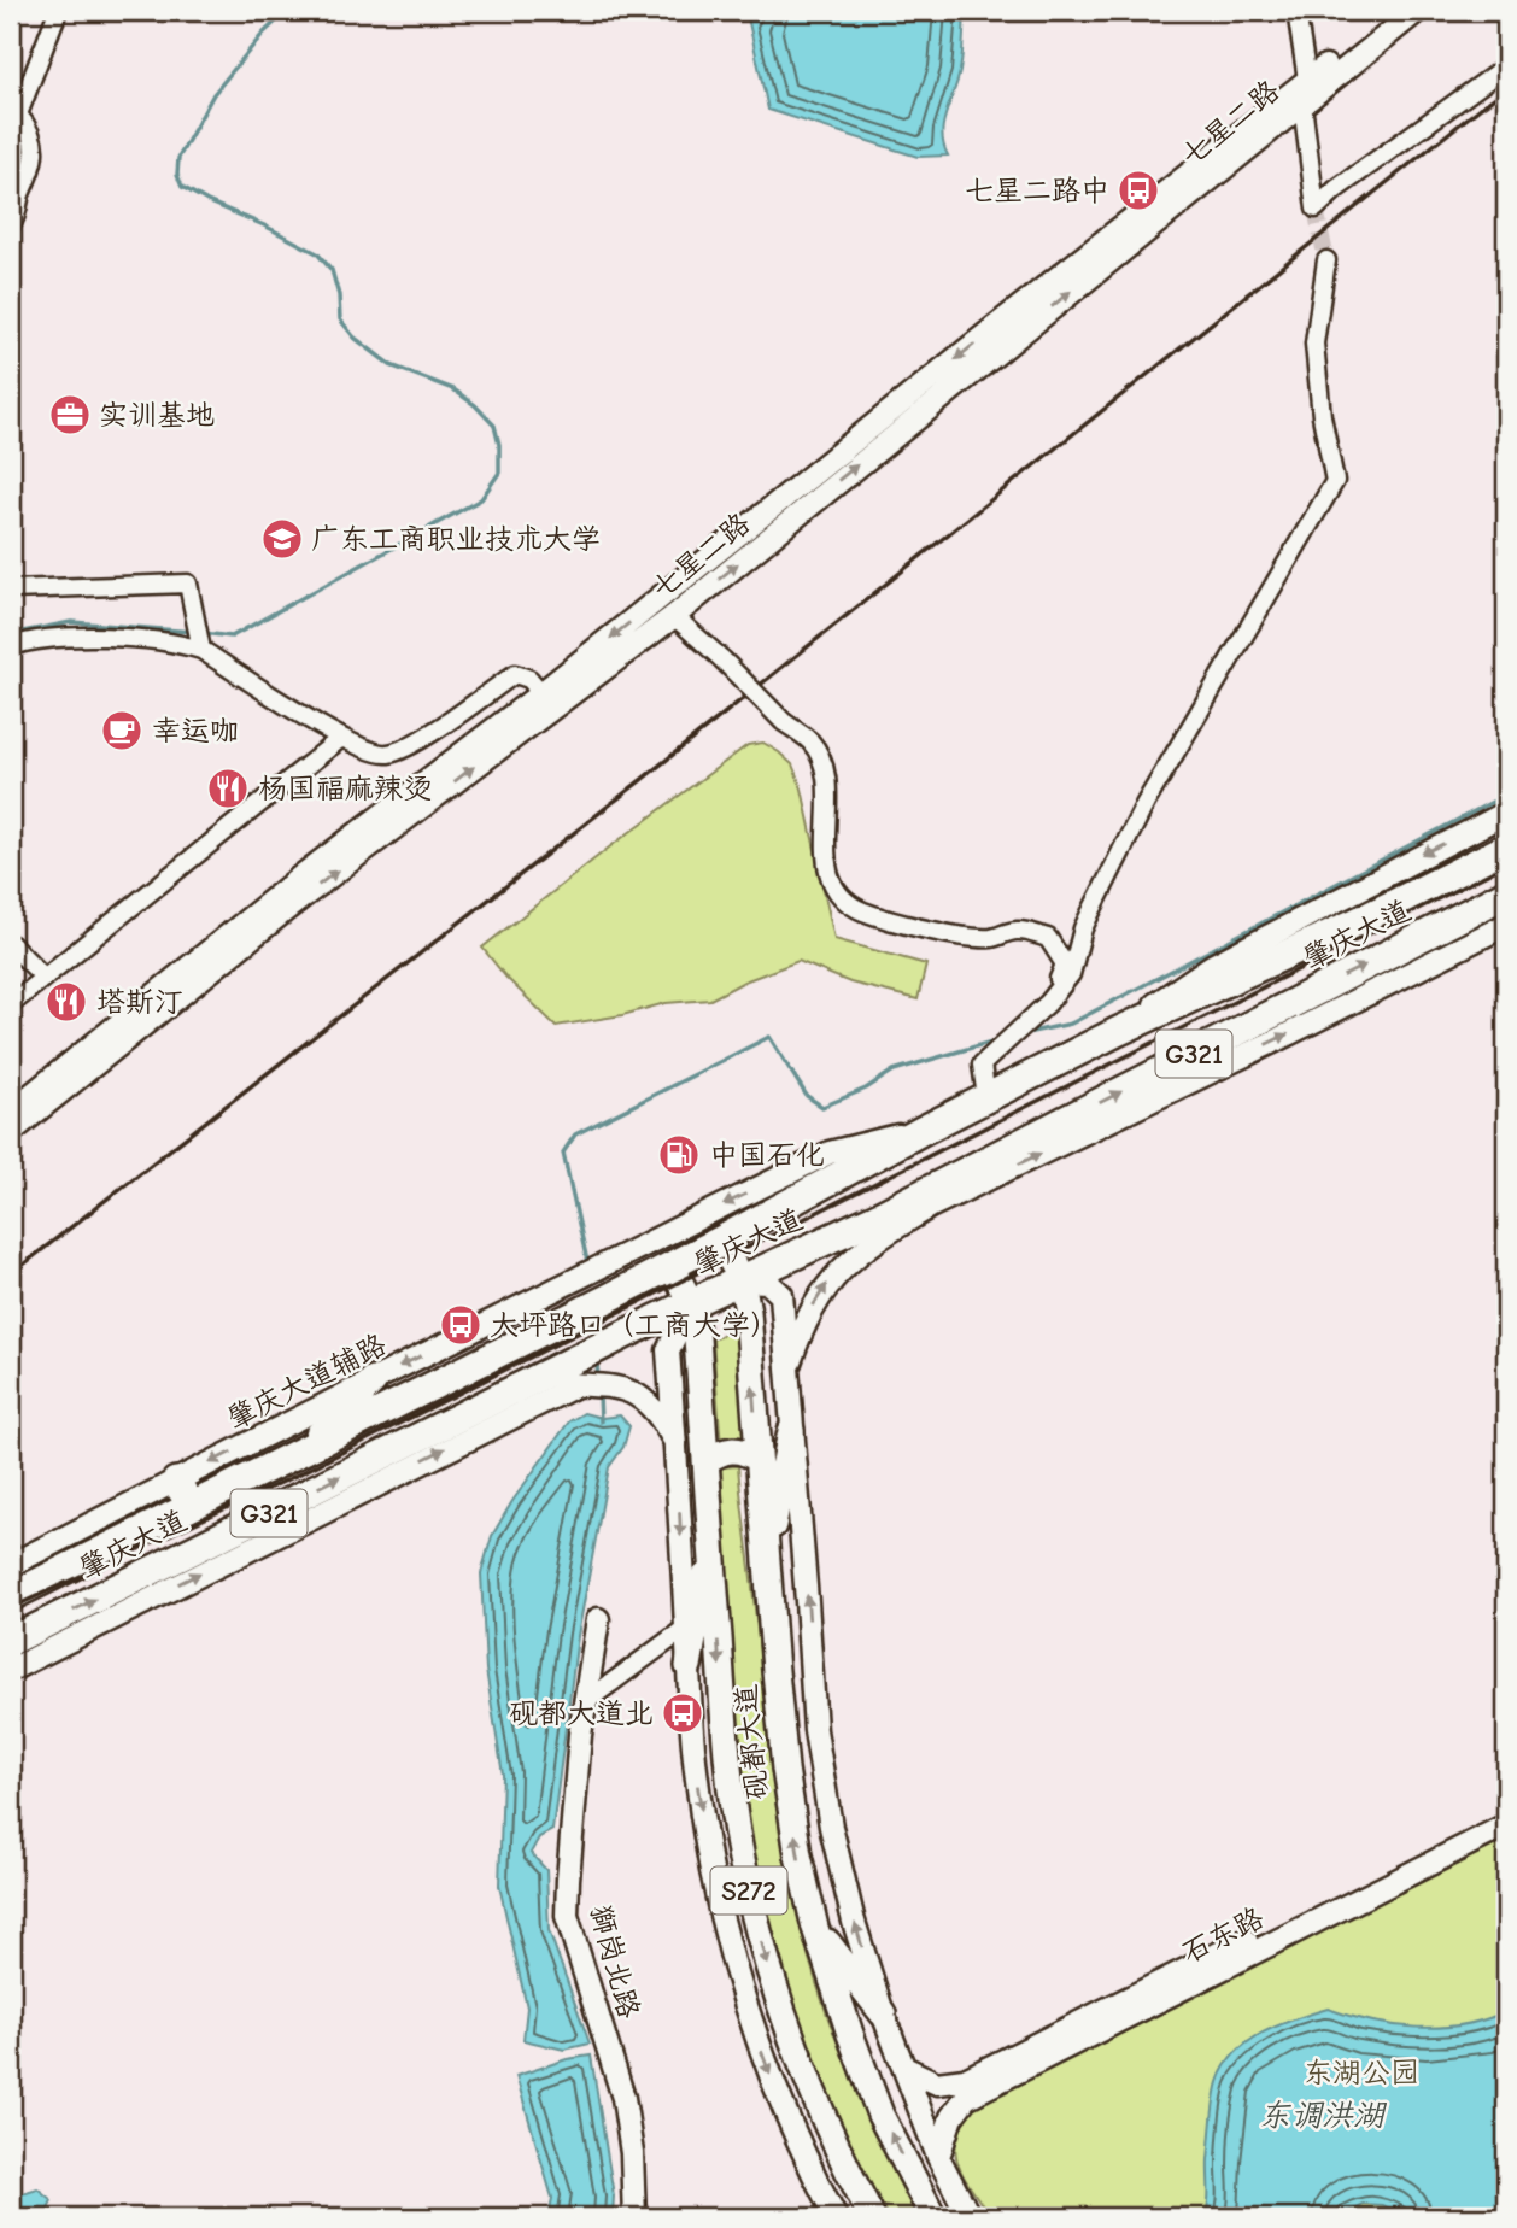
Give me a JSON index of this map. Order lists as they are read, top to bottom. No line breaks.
{"streets":{"highway":["肇庆大道","G321"],"main road":["砚都大道","S272"],"street":["七星二路","肇庆大道辅路","石东路","獅岗北路"]},"crossings":[["肇庆大道","肇庆大道辅路"],["肇庆大道","砚都大道"]],"water":["东调洪湖"],"parks":["东湖公园"],"places":{"bus stop":["七星二路中","大坪路口（工商大学）","砚都大道北"],"office":["实训基地"],"school or university":["广东工商职业技术大学"],"cafe":["幸运咖"],"restaurant":["杨国福麻辣烫","塔斯汀"],"fuel station":["中国石化"]}}
